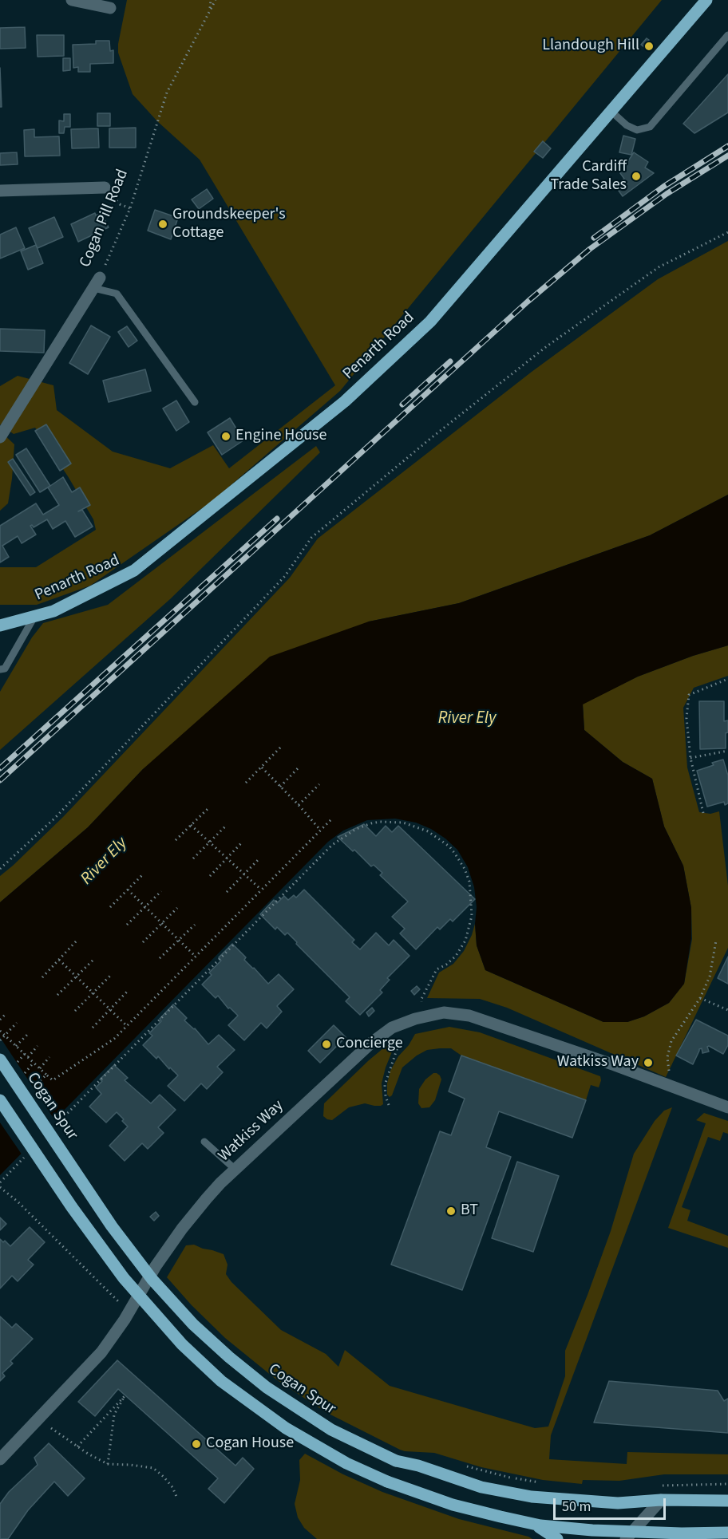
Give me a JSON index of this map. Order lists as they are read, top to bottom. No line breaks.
{"streets":{"main road":["Penarth Road","Cogan Spur"],"street":["Cogan Pill Road","Watkiss Way"]},"water":["River Ely"],"places":["Llandough Hill","Cardiff Trade Sales","Groundskeeper's Cottage","Engine House","Concierge","Watkiss Way","BT","Cogan House"],"scale_bar":"50 m"}
